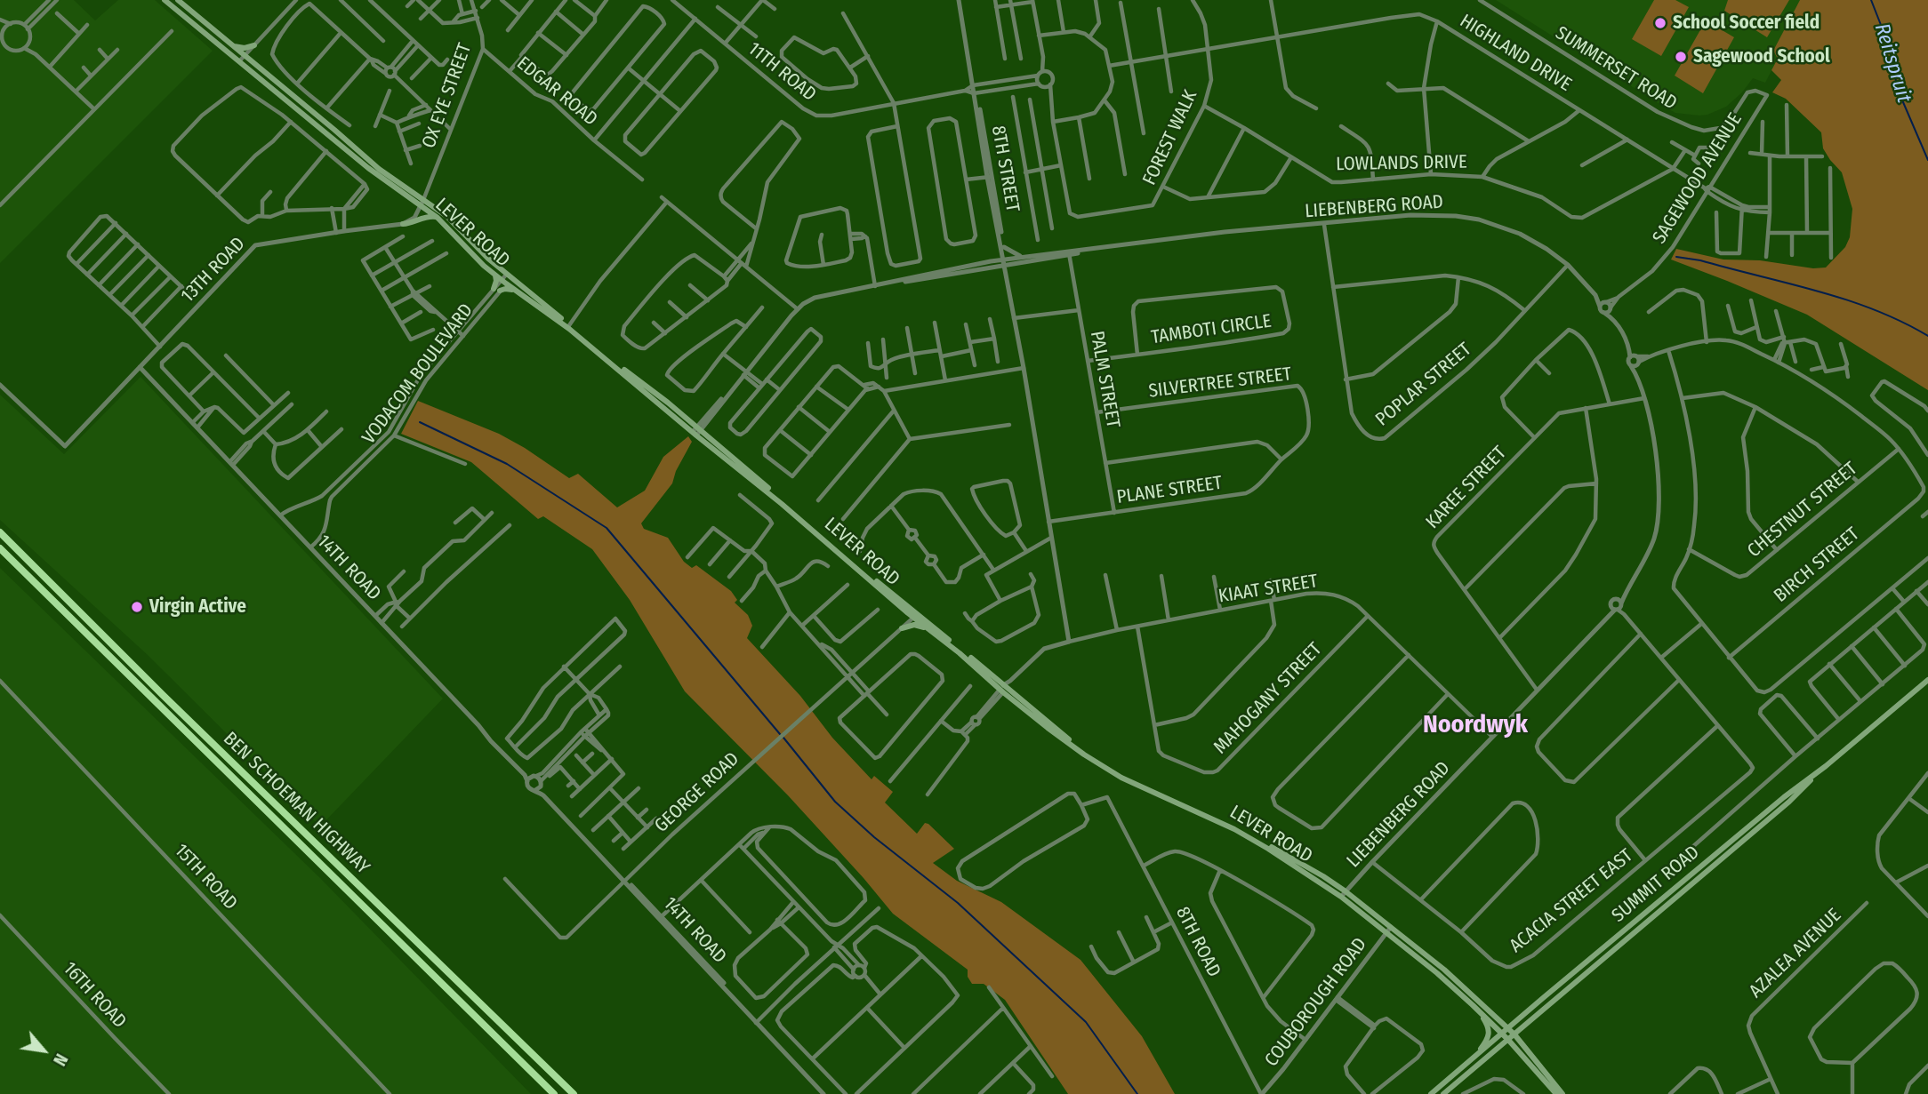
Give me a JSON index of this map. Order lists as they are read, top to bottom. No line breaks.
{"streets":{"highway":["BEN SCHOEMAN HIGHWAY"],"main road":["LEVER ROAD","SUMMIT ROAD"],"street":["HIGHLAND DRIVE","SUMMERSET ROAD","11TH ROAD","EDGAR ROAD","OX EYE STREET","FOREST WALK","LOWLANDS DRIVE","8TH STREET","SAGEWOOD AVENUE","LIEBENBERG ROAD","13TH ROAD","TAMBOTI CIRCLE","VODACOM BOULEVARD","PALM STREET","SILVERTREE STREET","POPLAR STREET","KAREE STREET","PLANE STREET","CHESTNUT STREET","BIRCH STREET","14TH ROAD","KIAAT STREET","MAHOGANY STREET","GEORGE ROAD","15TH ROAD","ACACIA STREET EAST","8TH ROAD","AZALEA AVENUE","16TH ROAD","COUBOROUGH ROAD"]},"crossings":[["HIGHLAND DRIVE","FOREST WALK"],["HIGHLAND DRIVE","LOWLANDS DRIVE"],["HIGHLAND DRIVE","SAGEWOOD AVENUE"],["SUMMERSET ROAD","SAGEWOOD AVENUE"],["11TH ROAD","8TH STREET"],["EDGAR ROAD","OX EYE STREET"],["OX EYE STREET","LEVER ROAD"],["FOREST WALK","LOWLANDS DRIVE"],["8TH STREET","LIEBENBERG ROAD"],["8TH STREET","PLANE STREET"],["8TH STREET","KIAAT STREET"],["SAGEWOOD AVENUE","LIEBENBERG ROAD"],["LIEBENBERG ROAD","LEVER ROAD"],["LIEBENBERG ROAD","PALM STREET"],["LIEBENBERG ROAD","POPLAR STREET"],["LIEBENBERG ROAD","KAREE STREET"],["LIEBENBERG ROAD","KIAAT STREET"],["LIEBENBERG ROAD","ACACIA STREET EAST"],["LEVER ROAD","VODACOM BOULEVARD"],["LEVER ROAD","KIAAT STREET"],["LEVER ROAD","SUMMIT ROAD"],["LEVER ROAD","COUBOROUGH ROAD"],["13TH ROAD","14TH ROAD"],["TAMBOTI CIRCLE","PALM STREET"],["VODACOM BOULEVARD","14TH ROAD"],["PALM STREET","SILVERTREE STREET"],["PALM STREET","PLANE STREET"],["SILVERTREE STREET","PLANE STREET"],["CHESTNUT STREET","BIRCH STREET"],["14TH ROAD","GEORGE ROAD"],["KIAAT STREET","MAHOGANY STREET"],["8TH ROAD","COUBOROUGH ROAD"]],"districts":["Noordwyk"],"water":["Reitspruit"],"places":["School Soccer field","Sagewood School","Virgin Active"],"north":"bottom right"}
